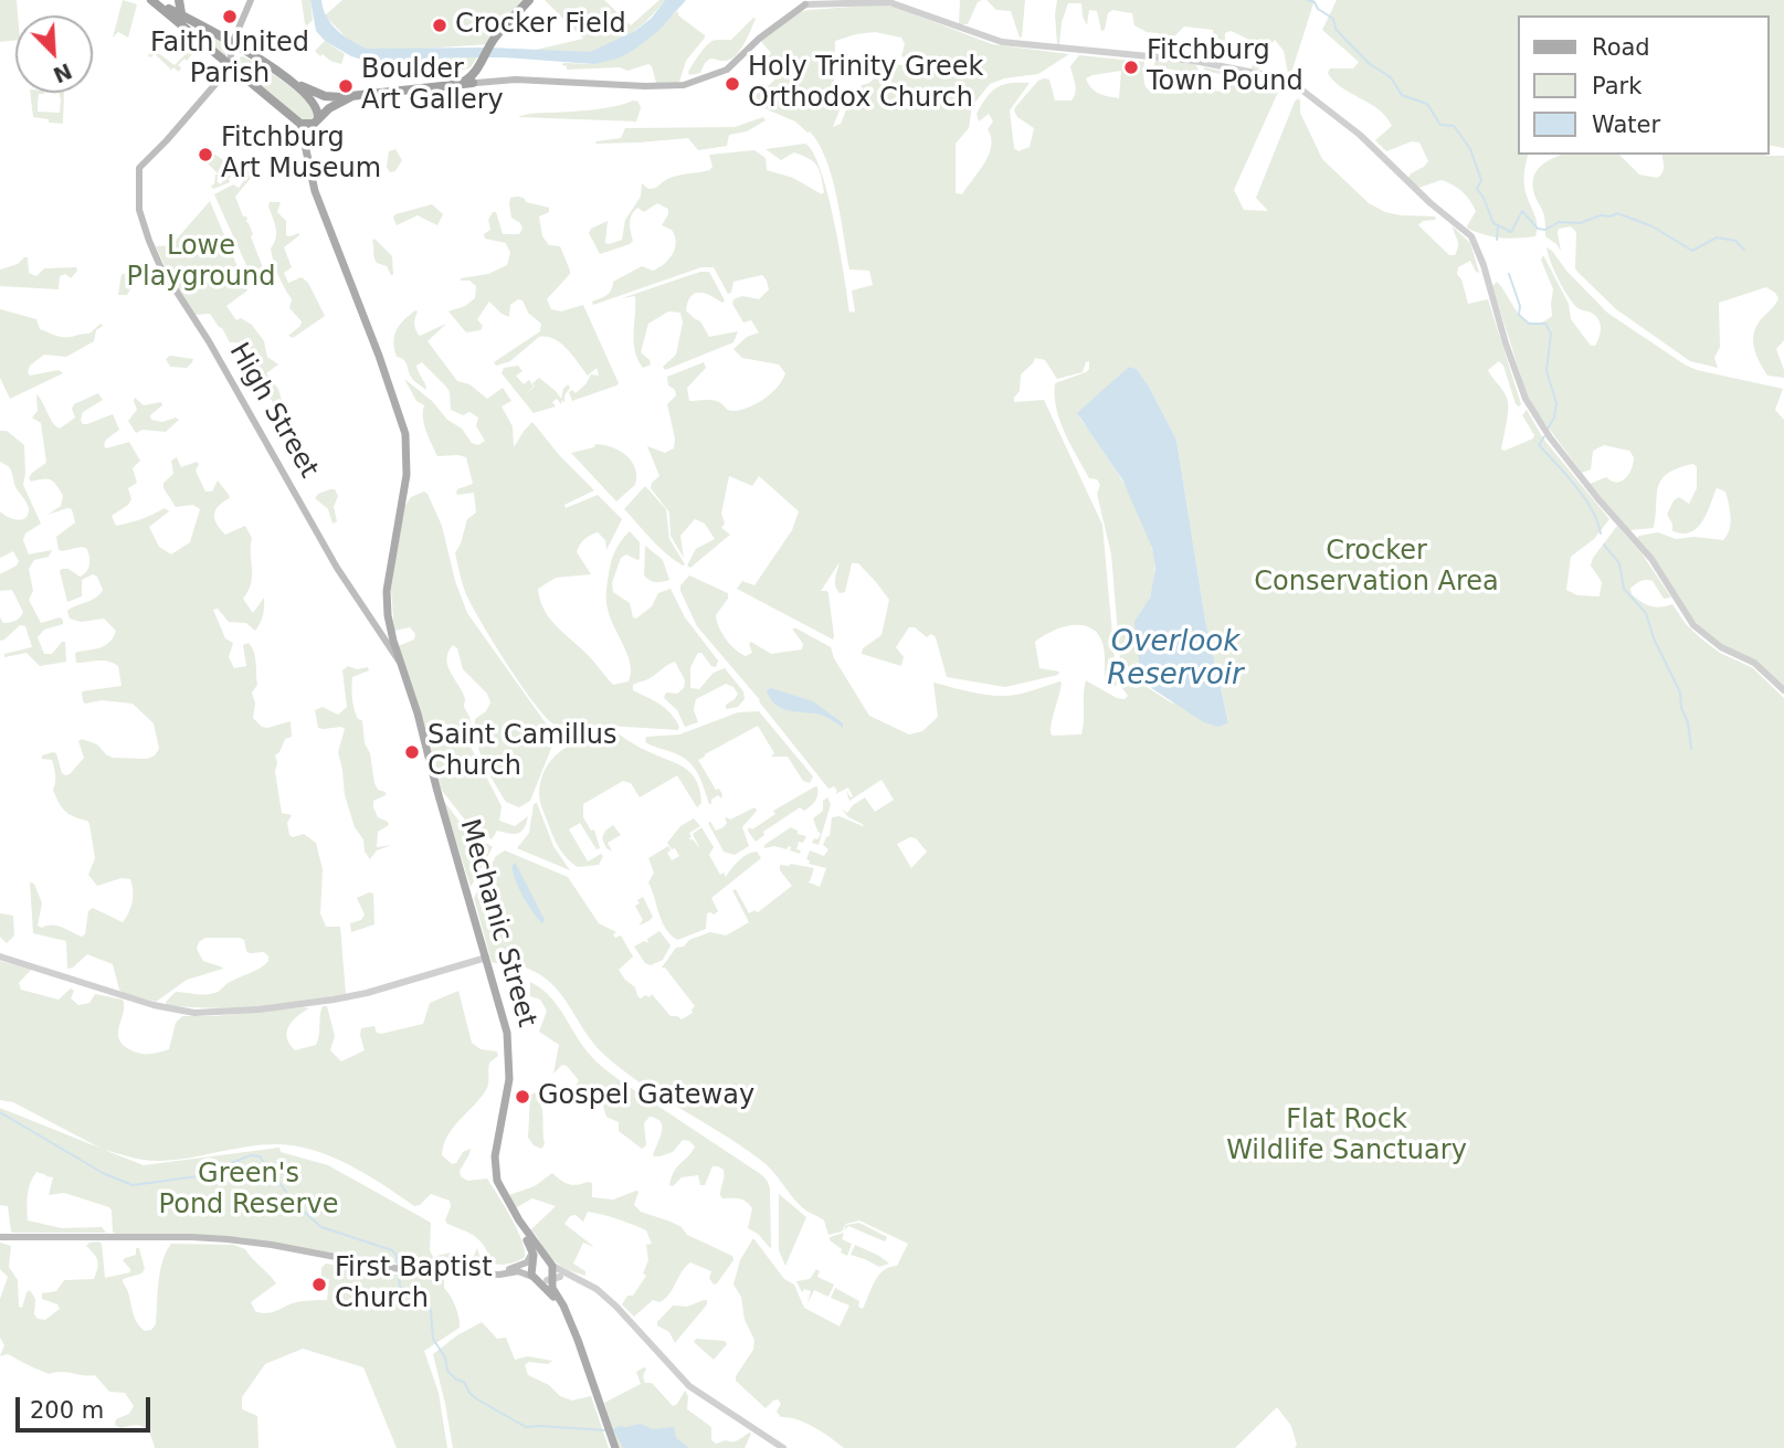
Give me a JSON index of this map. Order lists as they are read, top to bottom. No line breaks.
{"streets":{"main road":["High Street","Mechanic Street"]},"crossings":[["High Street","Mechanic Street"]],"water":["Overlook Reservoir"],"parks":["Lowe Playground","Crocker Conservation Area","Flat Rock Wildlife Sanctuary","Green's Pond Reserve"],"places":["Faith United Parish","Crocker Field","Fitchburg Town Pound","Holy Trinity Greek Orthodox Church","Boulder Art Gallery","Fitchburg Art Museum","Saint Camillus Church","Gospel Gateway","First Baptist Church"],"legend":["Road","Park","Water"],"scale_bar":"200 m","north":"bottom right"}
